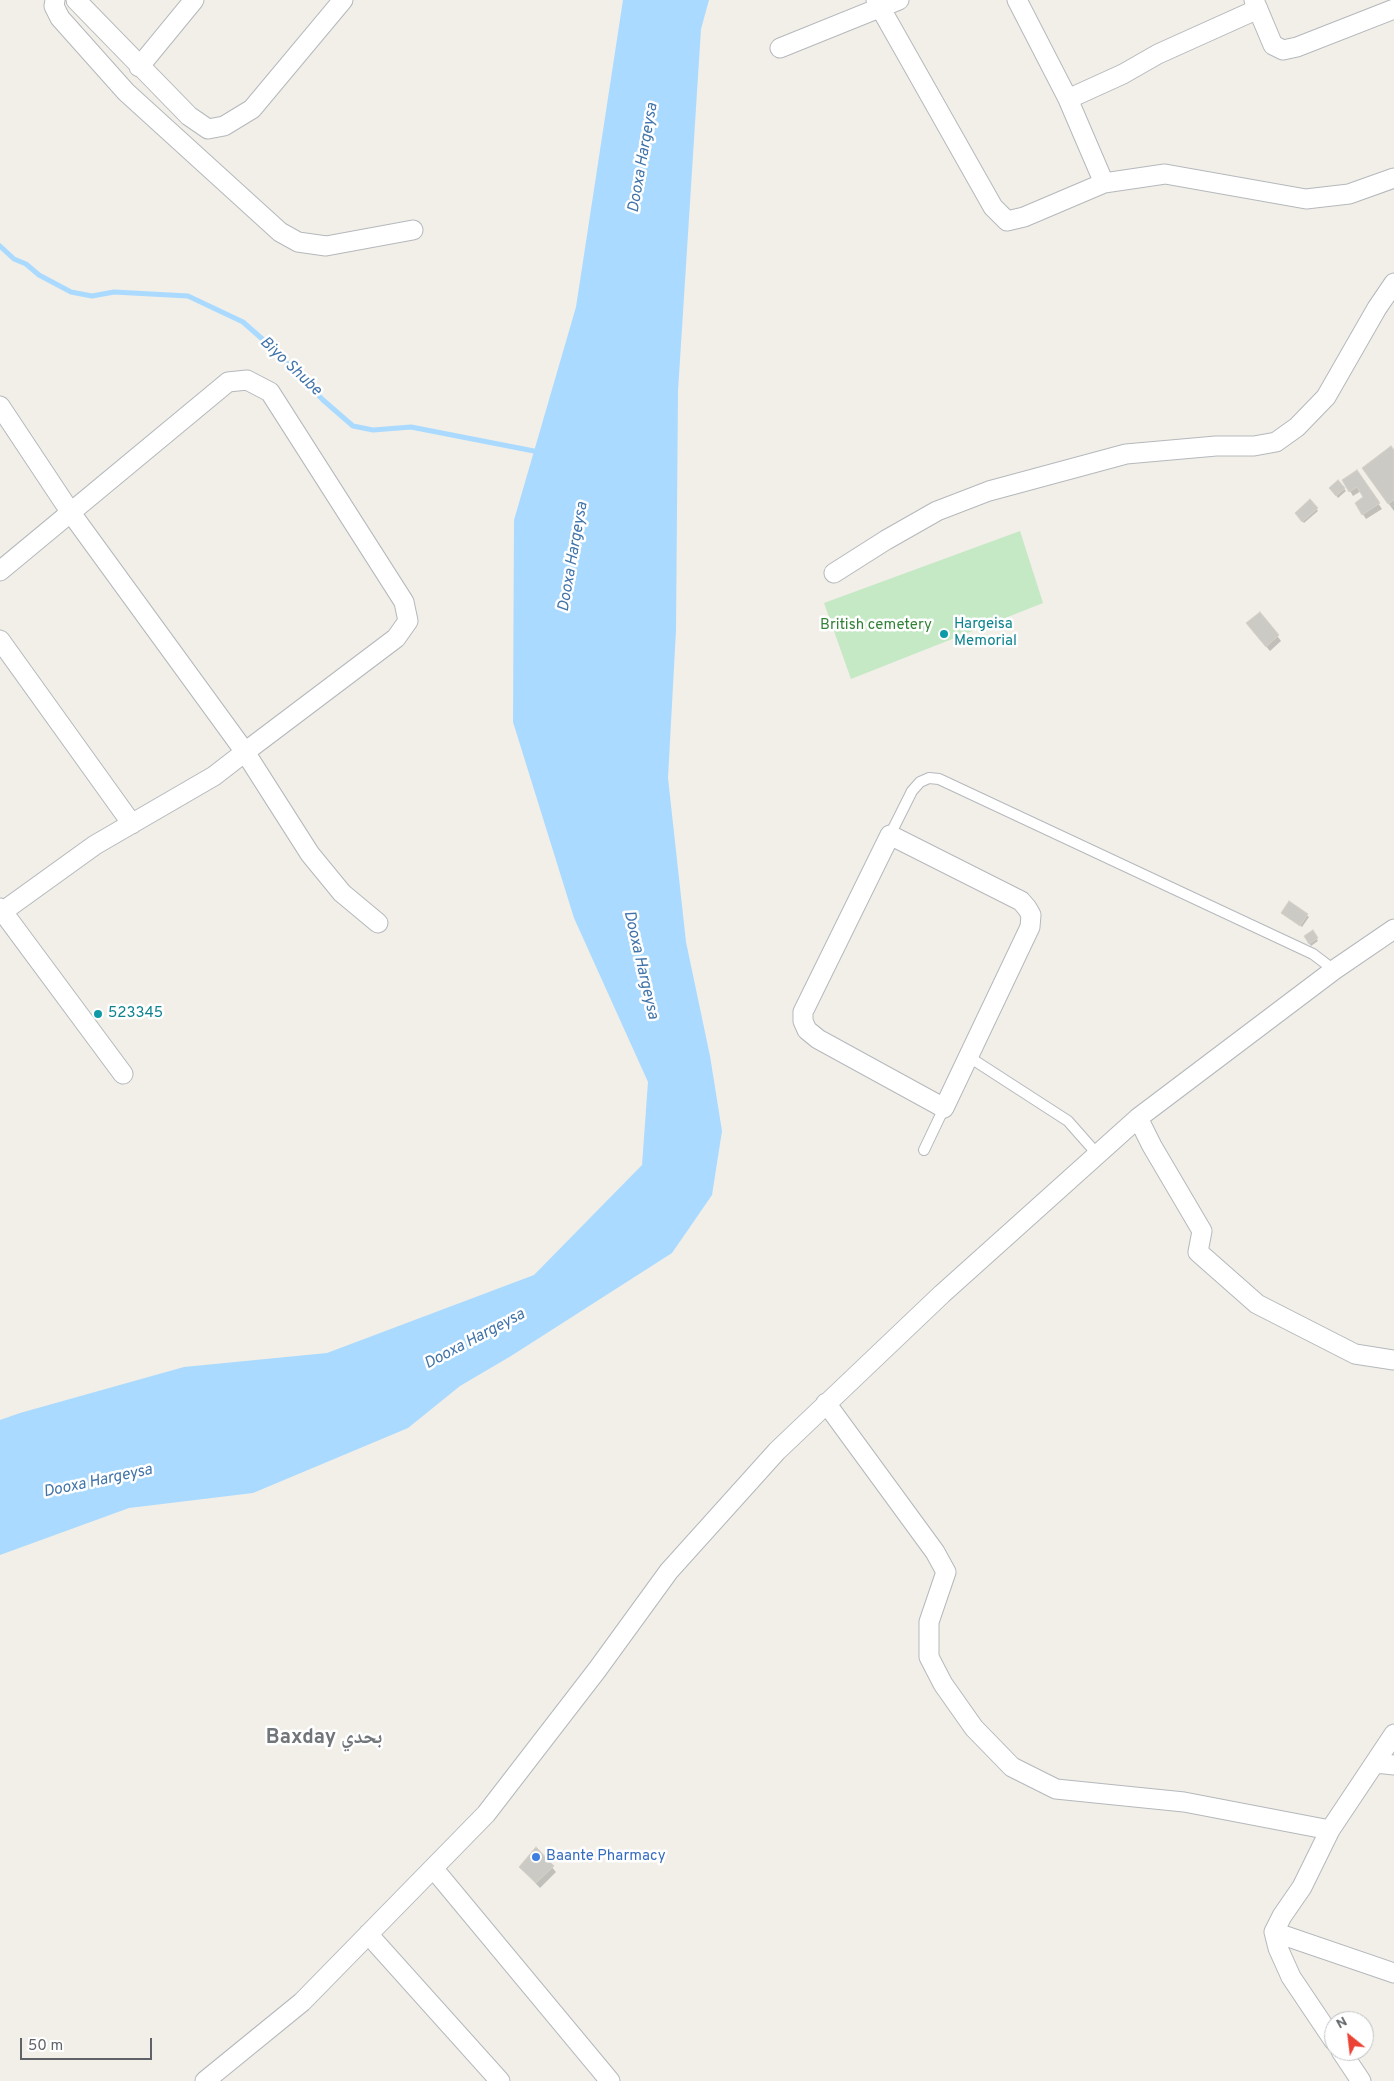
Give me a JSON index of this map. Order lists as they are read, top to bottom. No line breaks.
{"districts":["Baxday بحدي"],"water":["Dooxa Hargeysa","Biyo Shube"],"parks":["British cemetery"],"places":["Hargeisa Memorial","523345","Baante Pharmacy"],"scale_bar":"50 m","north":"top left"}
